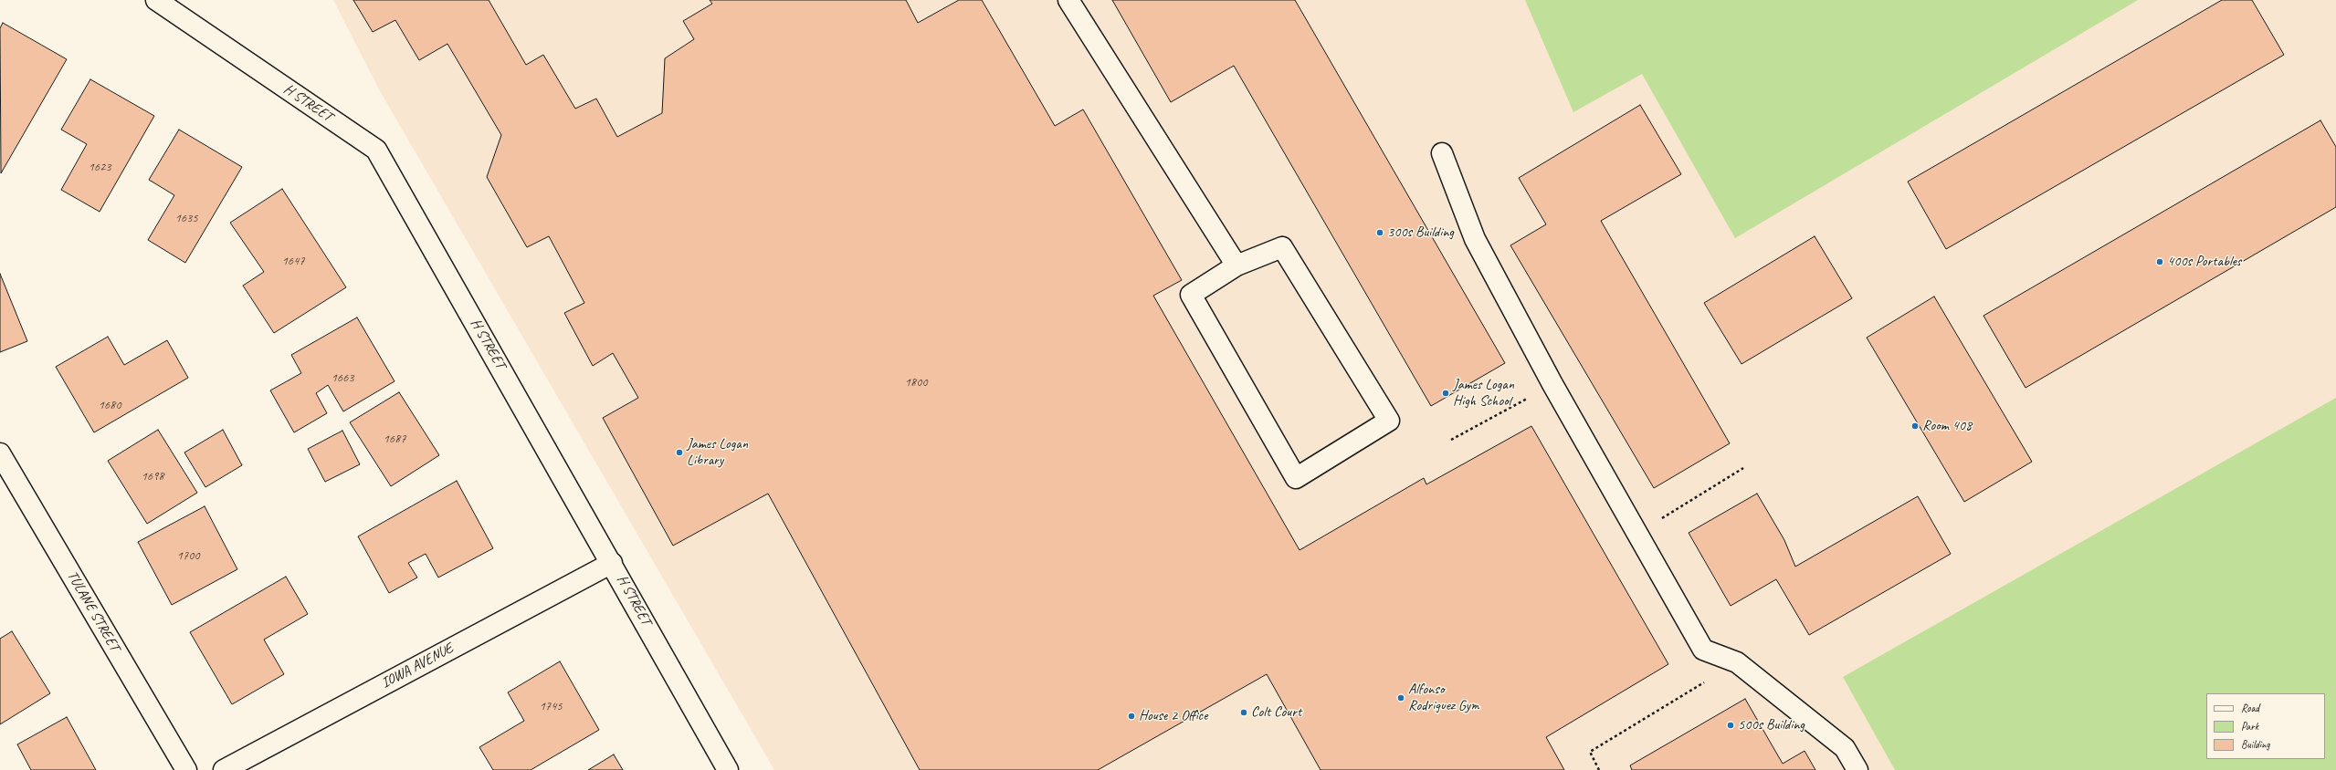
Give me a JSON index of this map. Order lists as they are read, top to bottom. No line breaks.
{"streets":{"street":["H STREET","TULANE STREET","IOWA AVENUE"]},"crossings":[["H STREET","IOWA AVENUE"]],"places":["300s Building","400s Portables","James Logan High School","Room 408","James Logan Library","Alfonso Rodriguez Gym","Colt Court","House 2 Office","500s Building"],"house_numbers":["1623","1635","1647","1663","1800","1680","1687","1698","1700","1745"],"legend":["Road","Park","Building"]}
